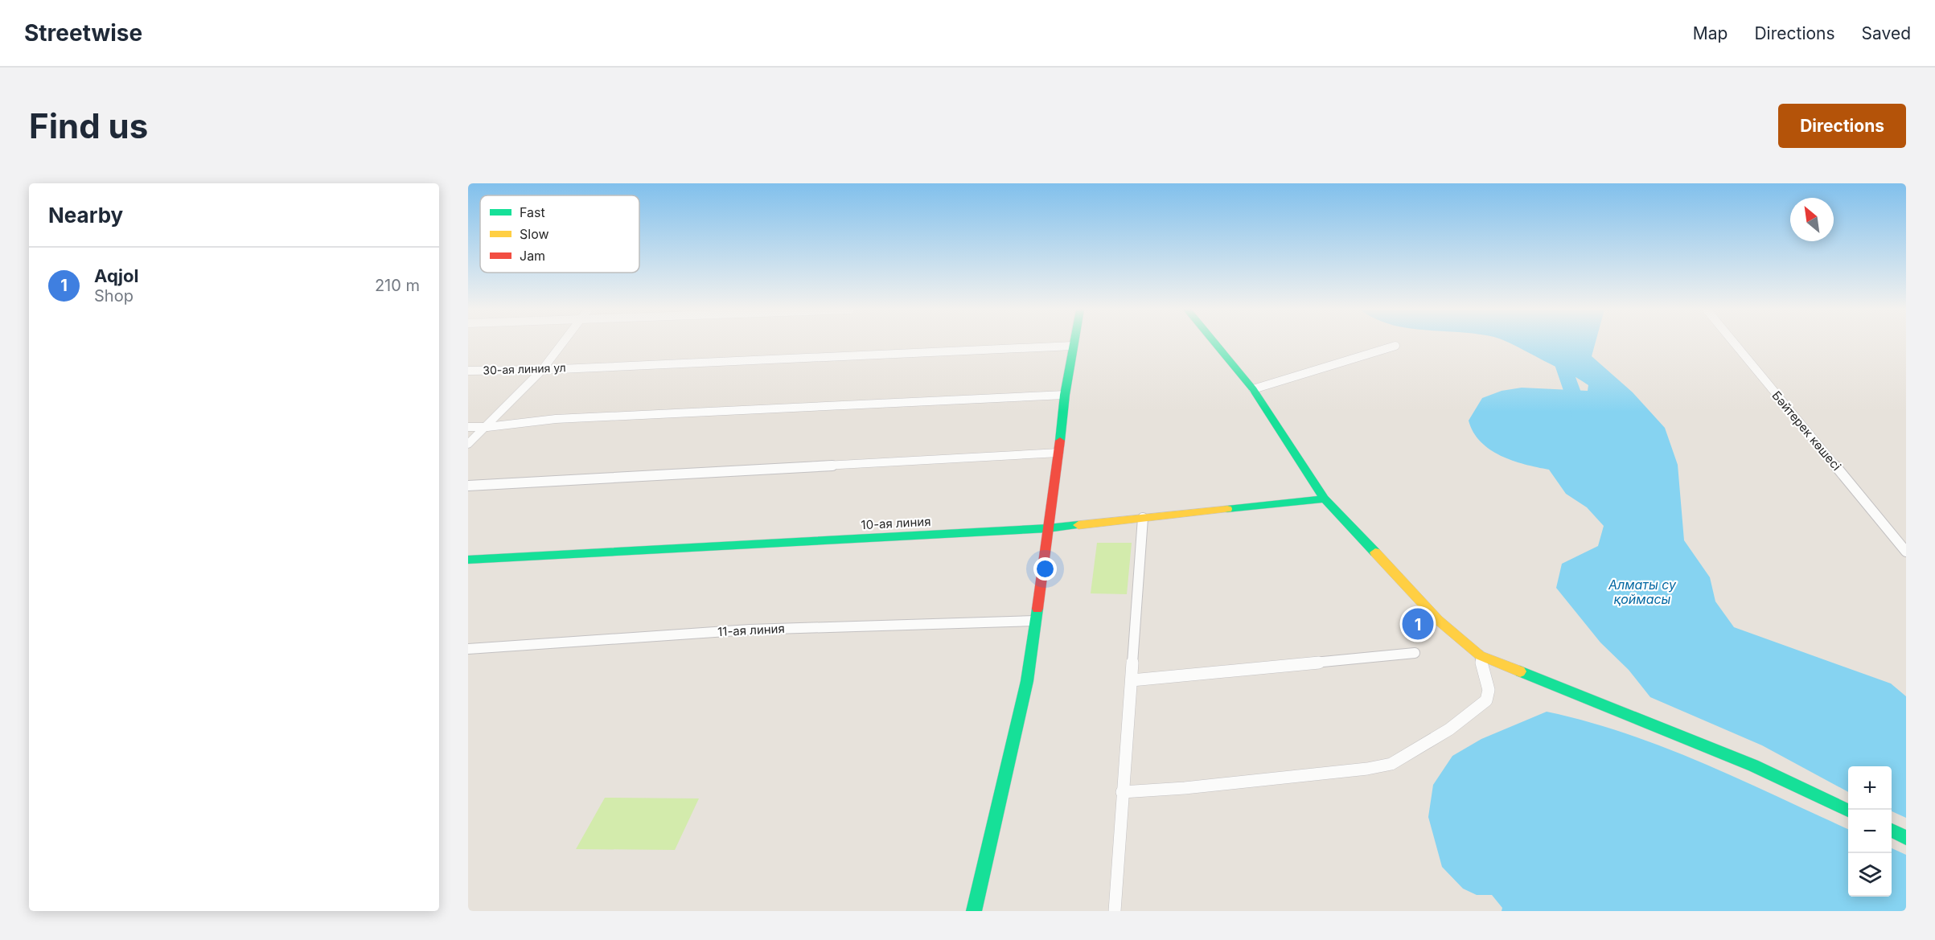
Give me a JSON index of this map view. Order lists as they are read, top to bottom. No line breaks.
{"streets":{"street":["30-ая линия ул","Бәйтерек көшесі","10-ая линия","11-ая линия"]},"water":["Алматы су қоймасы"],"legend":["Fast","Slow","Jam"],"north":"top left","page":{"header":"Streetwise","nav":["Map","Directions","Saved"],"buttons":"Directions","title":"Find us","heading":"Nearby","list":[{"mark":"1","name":"Aqjol","note":"Shop","value":"210 m"}],"pins":"1","map_buttons":["+","−"]}}
